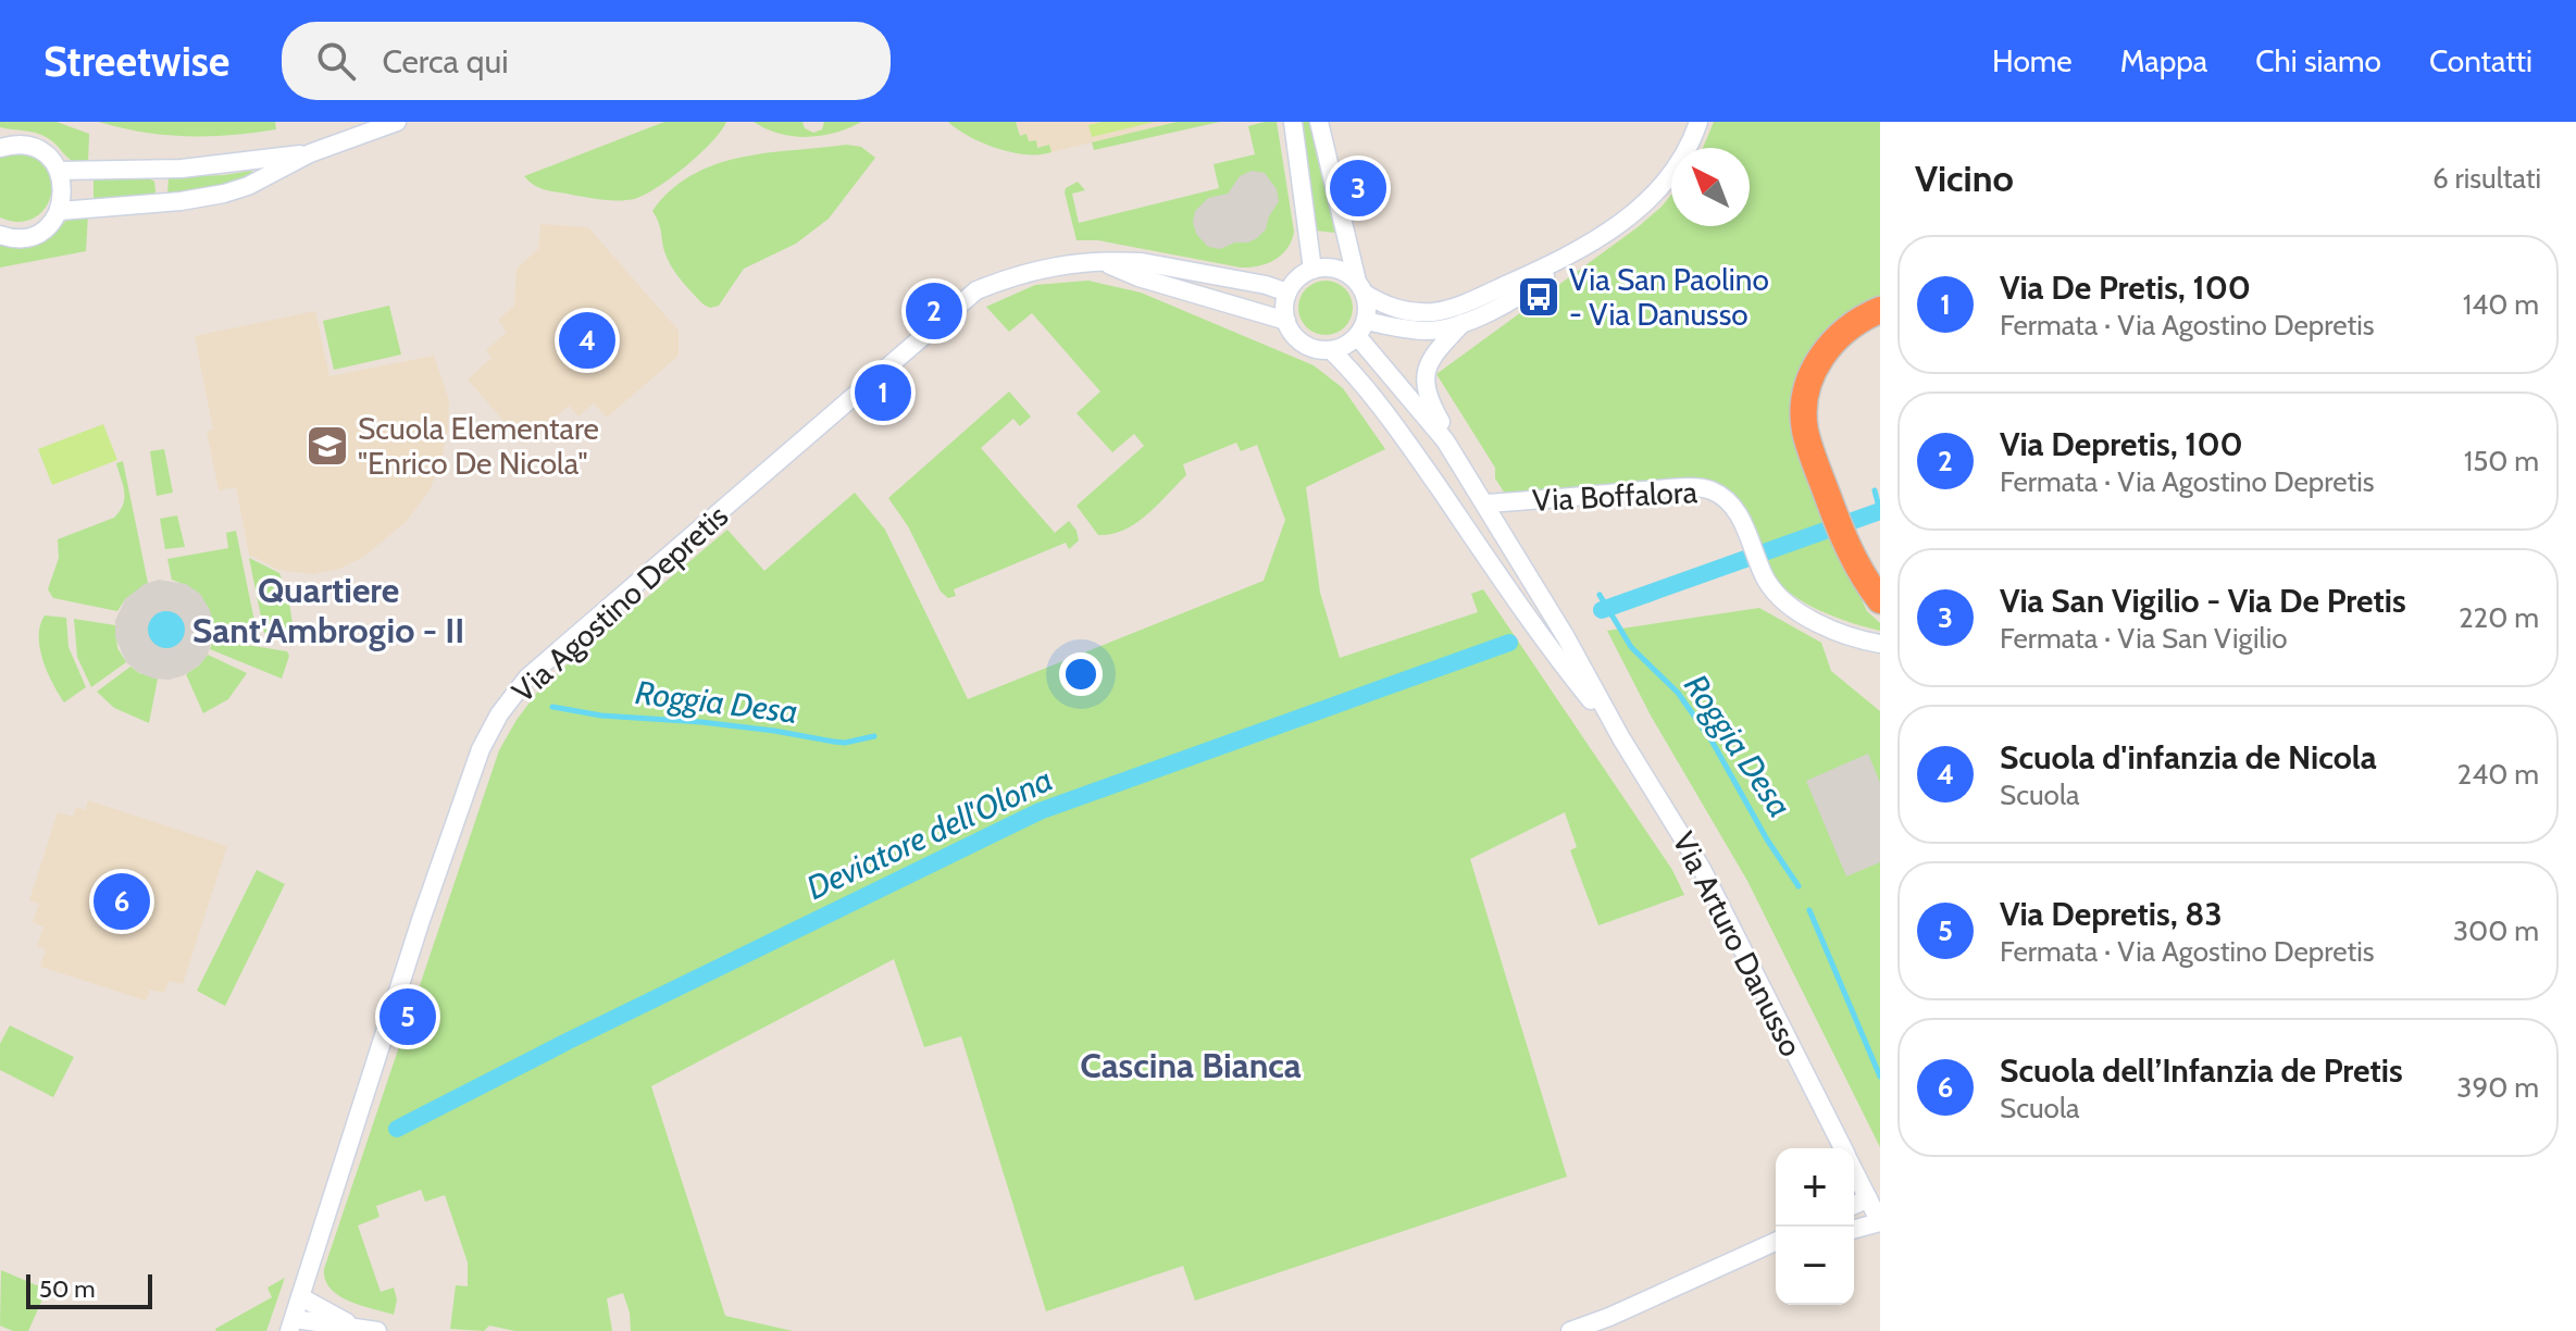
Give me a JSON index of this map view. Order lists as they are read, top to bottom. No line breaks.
{"streets":{"street":["Via Boffalora","Via Agostino Depretis","Via Arturo Danusso"]},"crossings":[["Via Boffalora","Via Arturo Danusso"],["Via Agostino Depretis","Via Arturo Danusso"]],"districts":["Quartiere Sant'Ambrogio - II","Cascina Bianca"],"water":["Roggia Desa","Deviatore dell'Olona"],"places":{"bus stop":["Via San Paolino - Via Danusso"],"school or university":["Scuola Elementare \"Enrico De Nicola\""]},"scale_bar":"50 m","north":"top left","page":{"header":"Streetwise","search":"Cerca qui","nav":["Home","Mappa","Chi siamo","Contatti"],"heading":["Vicino","6 risultati"],"pins":["3","2","4","1","6","5"],"list":[{"mark":"1","name":"Via De Pretis, 100","note":"Fermata · Via Agostino Depretis","value":"140 m"},{"mark":"2","name":"Via Depretis, 100","note":"Fermata · Via Agostino Depretis","value":"150 m"},{"mark":"3","name":"Via San Vigilio - Via De Pretis","note":"Fermata · Via San Vigilio","value":"220 m"},{"mark":"4","name":"Scuola d'infanzia de Nicola","note":"Scuola","value":"240 m"},{"mark":"5","name":"Via Depretis, 83","note":"Fermata · Via Agostino Depretis","value":"300 m"},{"mark":"6","name":"Scuola dell’Infanzia de Pretis","note":"Scuola","value":"390 m"}],"map_buttons":["+","−"],"scale":"50 m"}}
